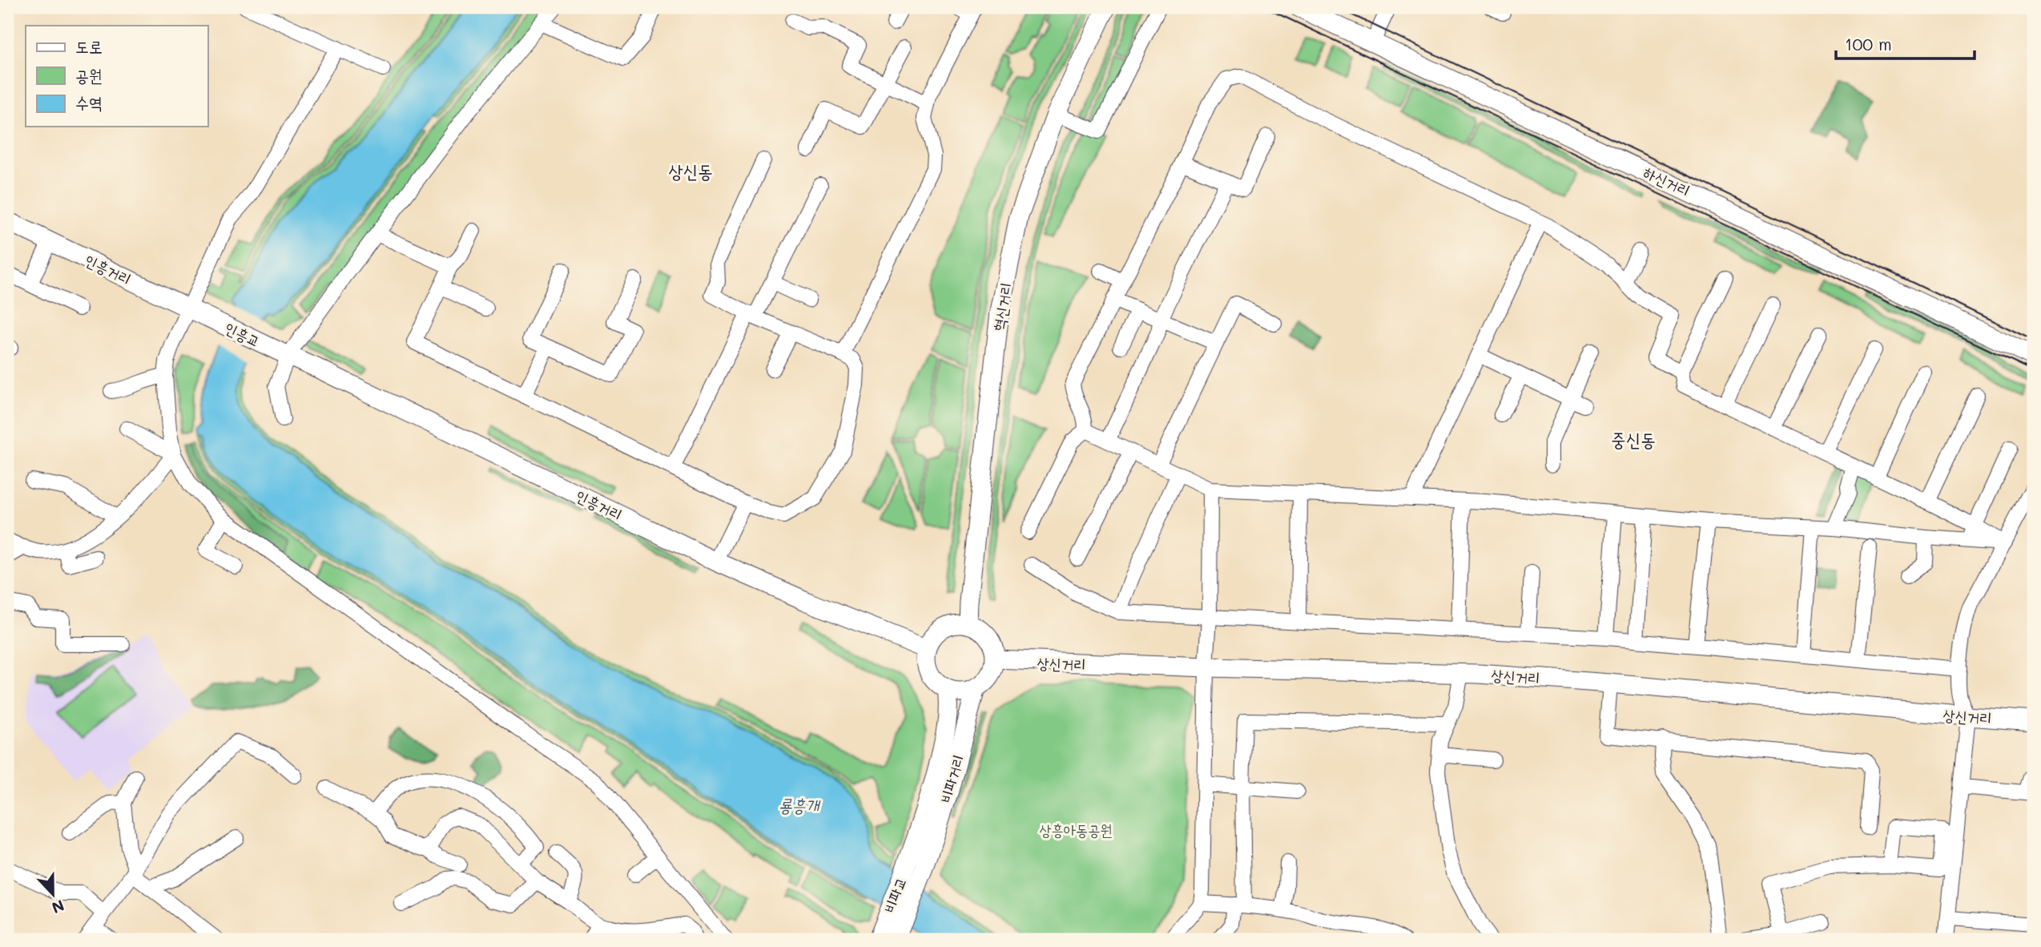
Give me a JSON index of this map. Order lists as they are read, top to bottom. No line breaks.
{"streets":{"main road":["하신거리","인흥거리","혁신거리","인흥교","상신거리","비파거리","비파교"]},"crossings":[["인흥거리","혁신거리"],["인흥거리","인흥교"],["인흥거리","상신거리"],["인흥거리","비파거리"],["혁신거리","상신거리"],["혁신거리","비파거리"],["상신거리","비파거리"],["비파거리","비파교"]],"districts":["상신동","중신동"],"water":["룡흥개"],"parks":["상흥아동공원"],"legend":["도로","공원","수역"],"scale_bar":"100 m","north":"bottom"}
